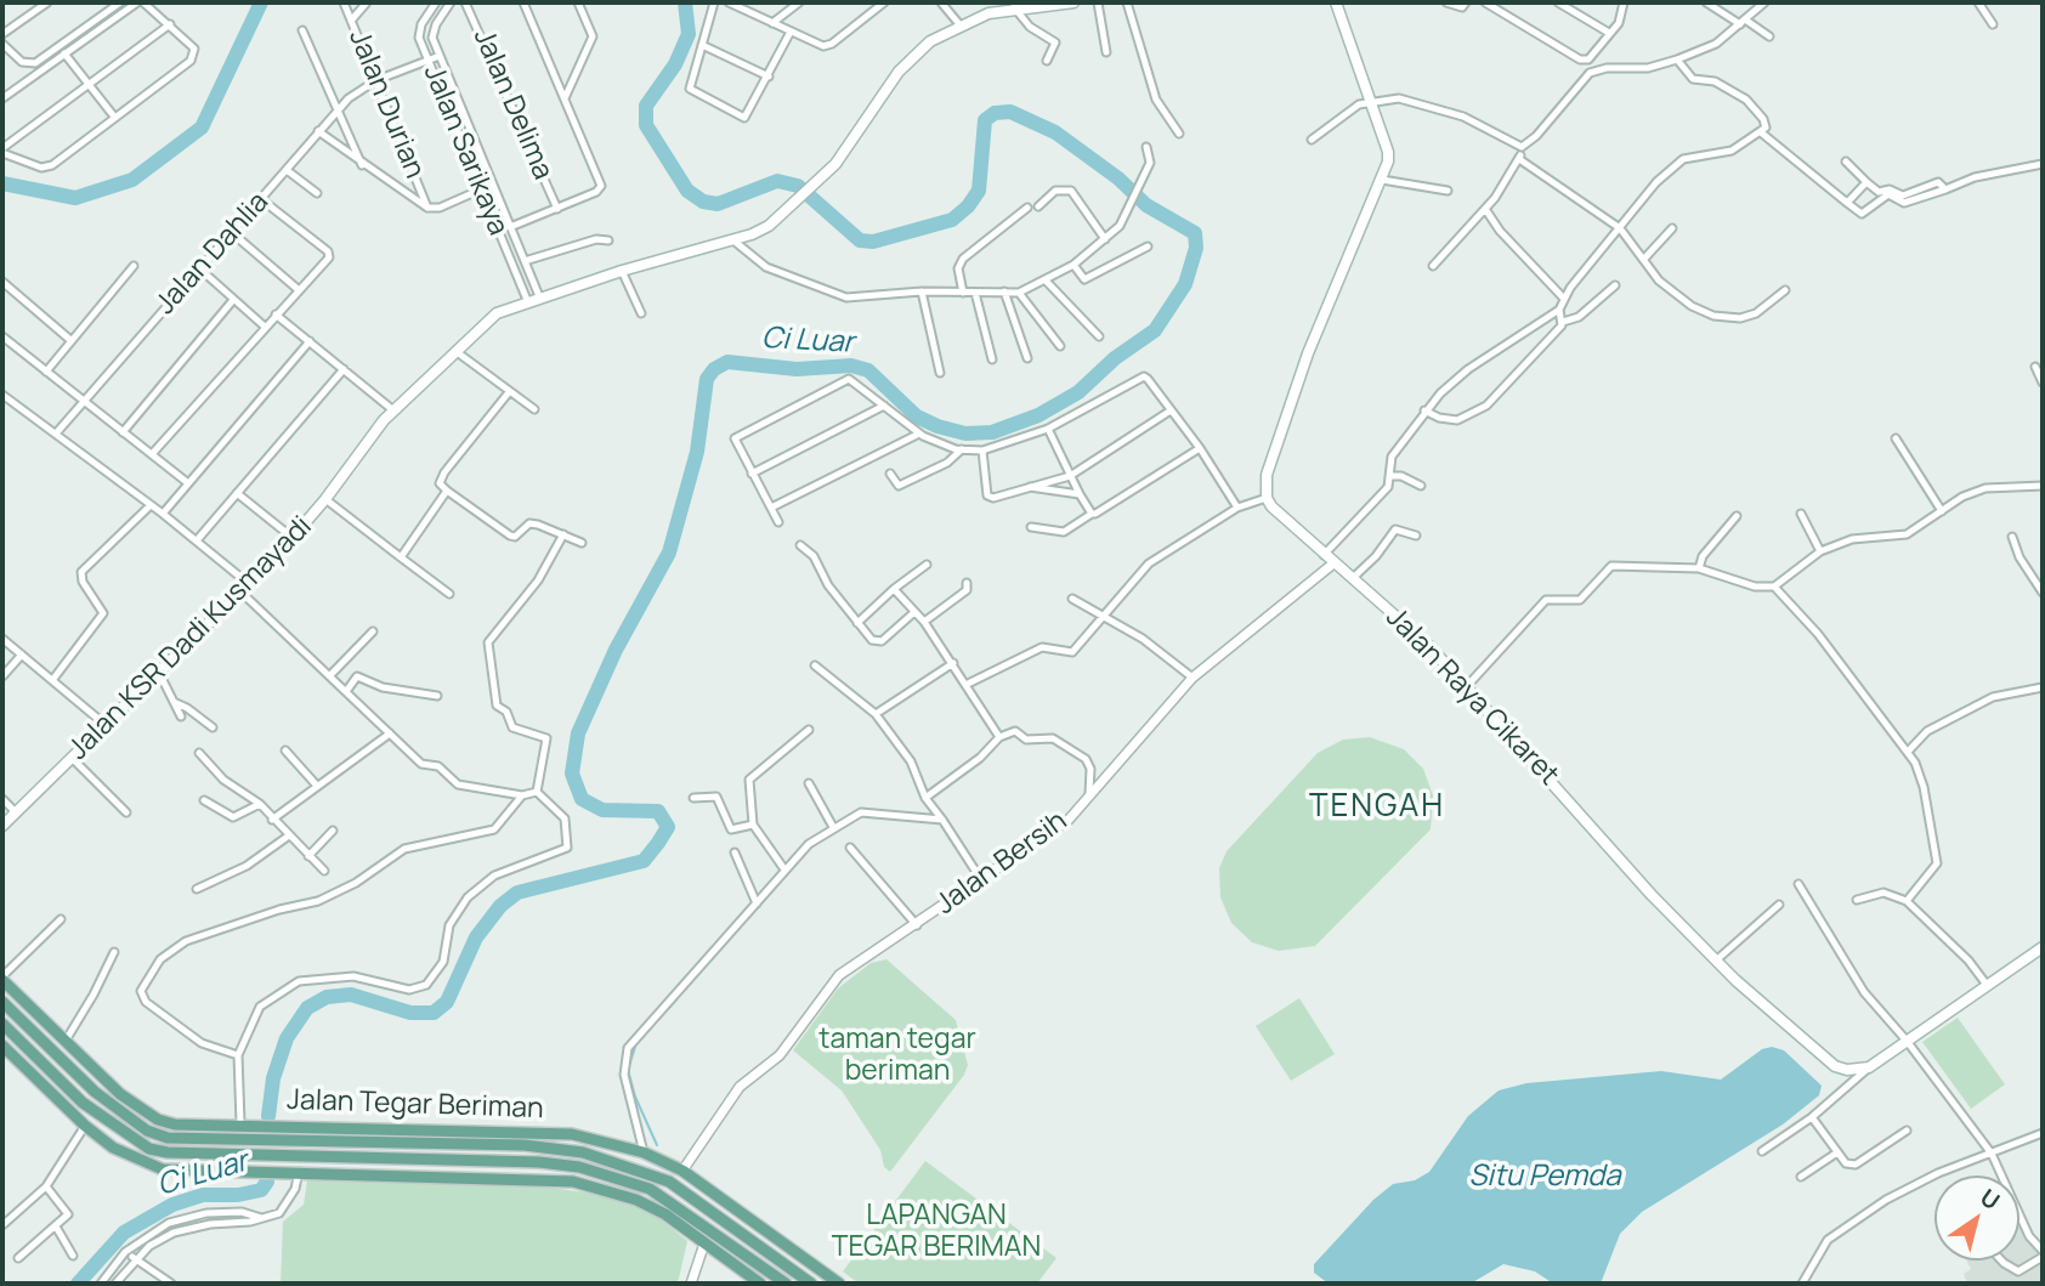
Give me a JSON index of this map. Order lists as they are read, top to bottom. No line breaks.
{"streets":{"main road":["Jalan KSR Dadi Kusmayadi","Jalan Raya Cikaret","Jalan Tegar Beriman"],"street":["Jalan Durian","Jalan Delima","Jalan Sarikaya","Jalan Dahlia","Jalan Bersih"]},"crossings":[["Jalan Durian","Jalan Dahlia"],["Jalan Sarikaya","Jalan Dahlia"],["Jalan Sarikaya","Jalan KSR Dadi Kusmayadi"],["Jalan Raya Cikaret","Jalan Bersih"],["Jalan Bersih","Jalan Tegar Beriman"]],"districts":["TENGAH"],"water":["Ci Luar","Situ Pemda"],"parks":["taman tegar beriman","LAPANGAN TEGAR BERIMAN"],"north":"top right"}
